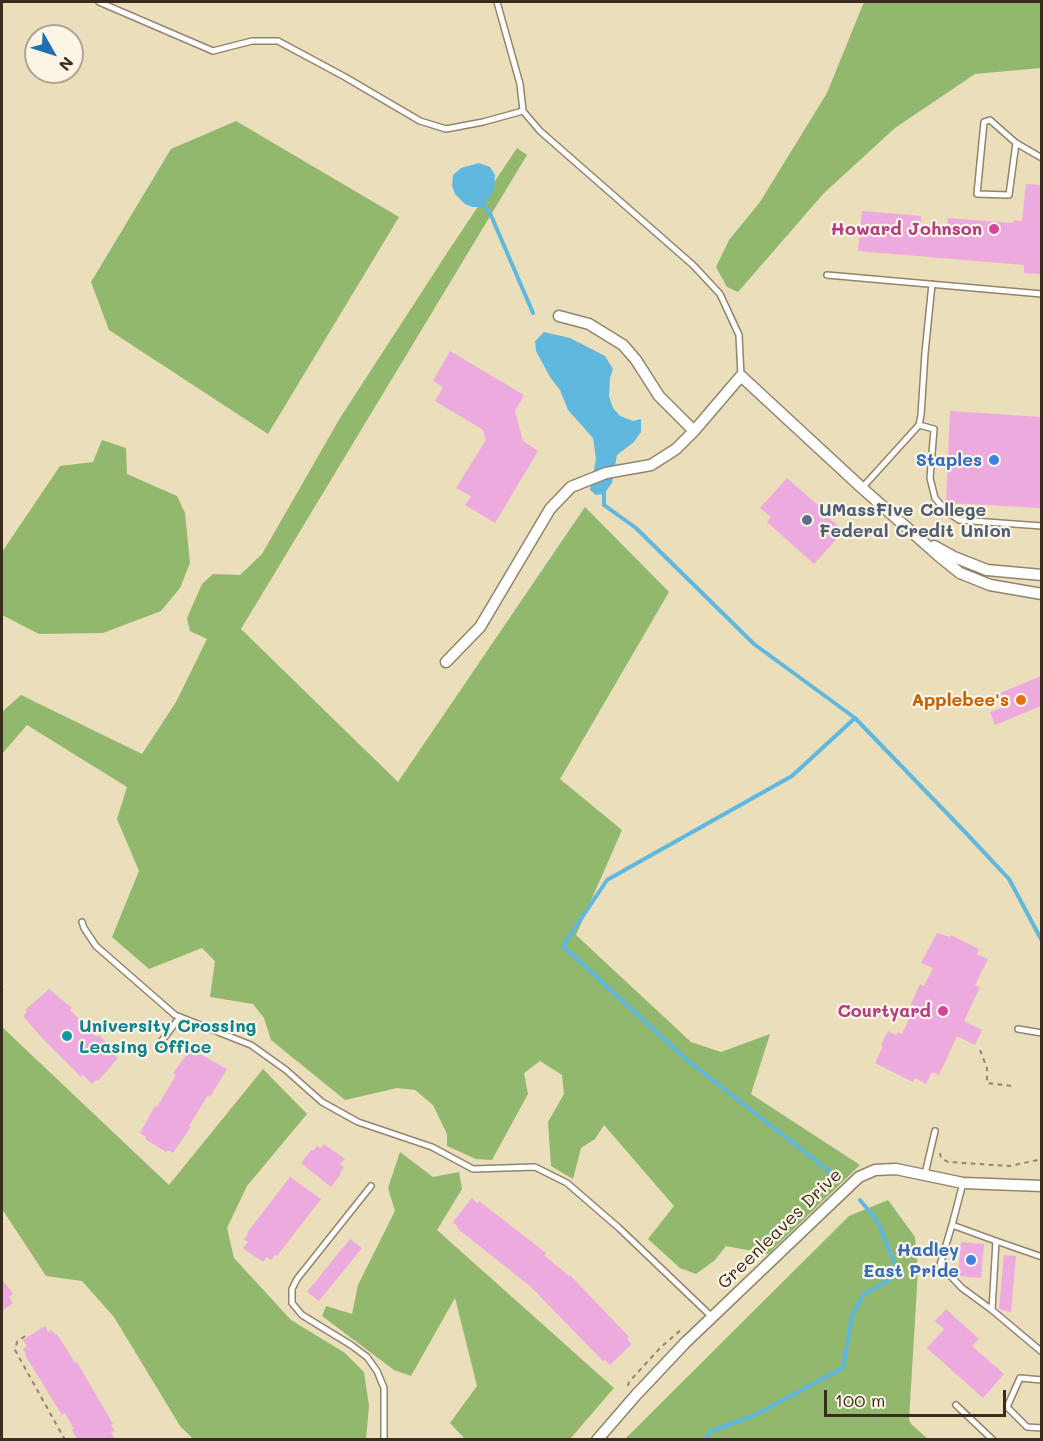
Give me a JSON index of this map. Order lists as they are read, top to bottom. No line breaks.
{"streets":{"street":["Greenleaves Drive"]},"places":["Howard Johnson","Staples","UMassFive College Federal Credit Union","Applebee's","Courtyard","University Crossing Leasing Office","Hadley East Pride"],"scale_bar":"100 m","north":"bottom right"}
